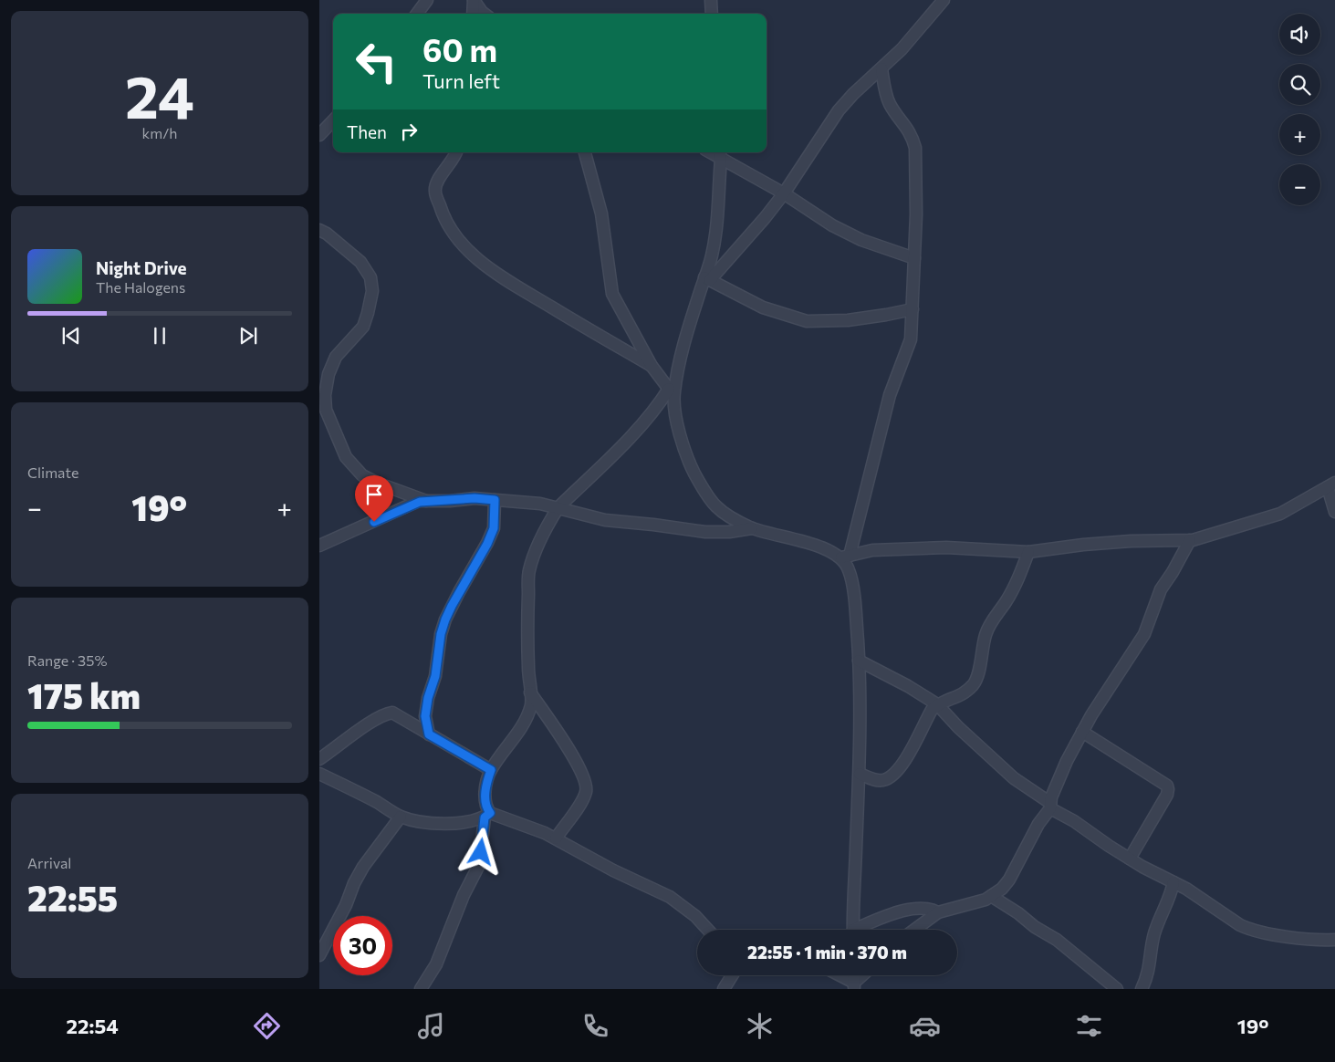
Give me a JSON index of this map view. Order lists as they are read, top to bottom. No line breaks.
{"page":{"tile":[["24","km/h"],"Climate",["Range · 35%","175 km"],["Arrival","22:55"]],"map_buttons":["+","−"],"turn":["60 m","Turn left"],"then":"Then","song":["Night Drive","The Halogens"],"heat":["−","19°","+"],"limit":"30","trip":"22:55 · 1 min · 370 m","tabs":["22:54","19°"]}}
